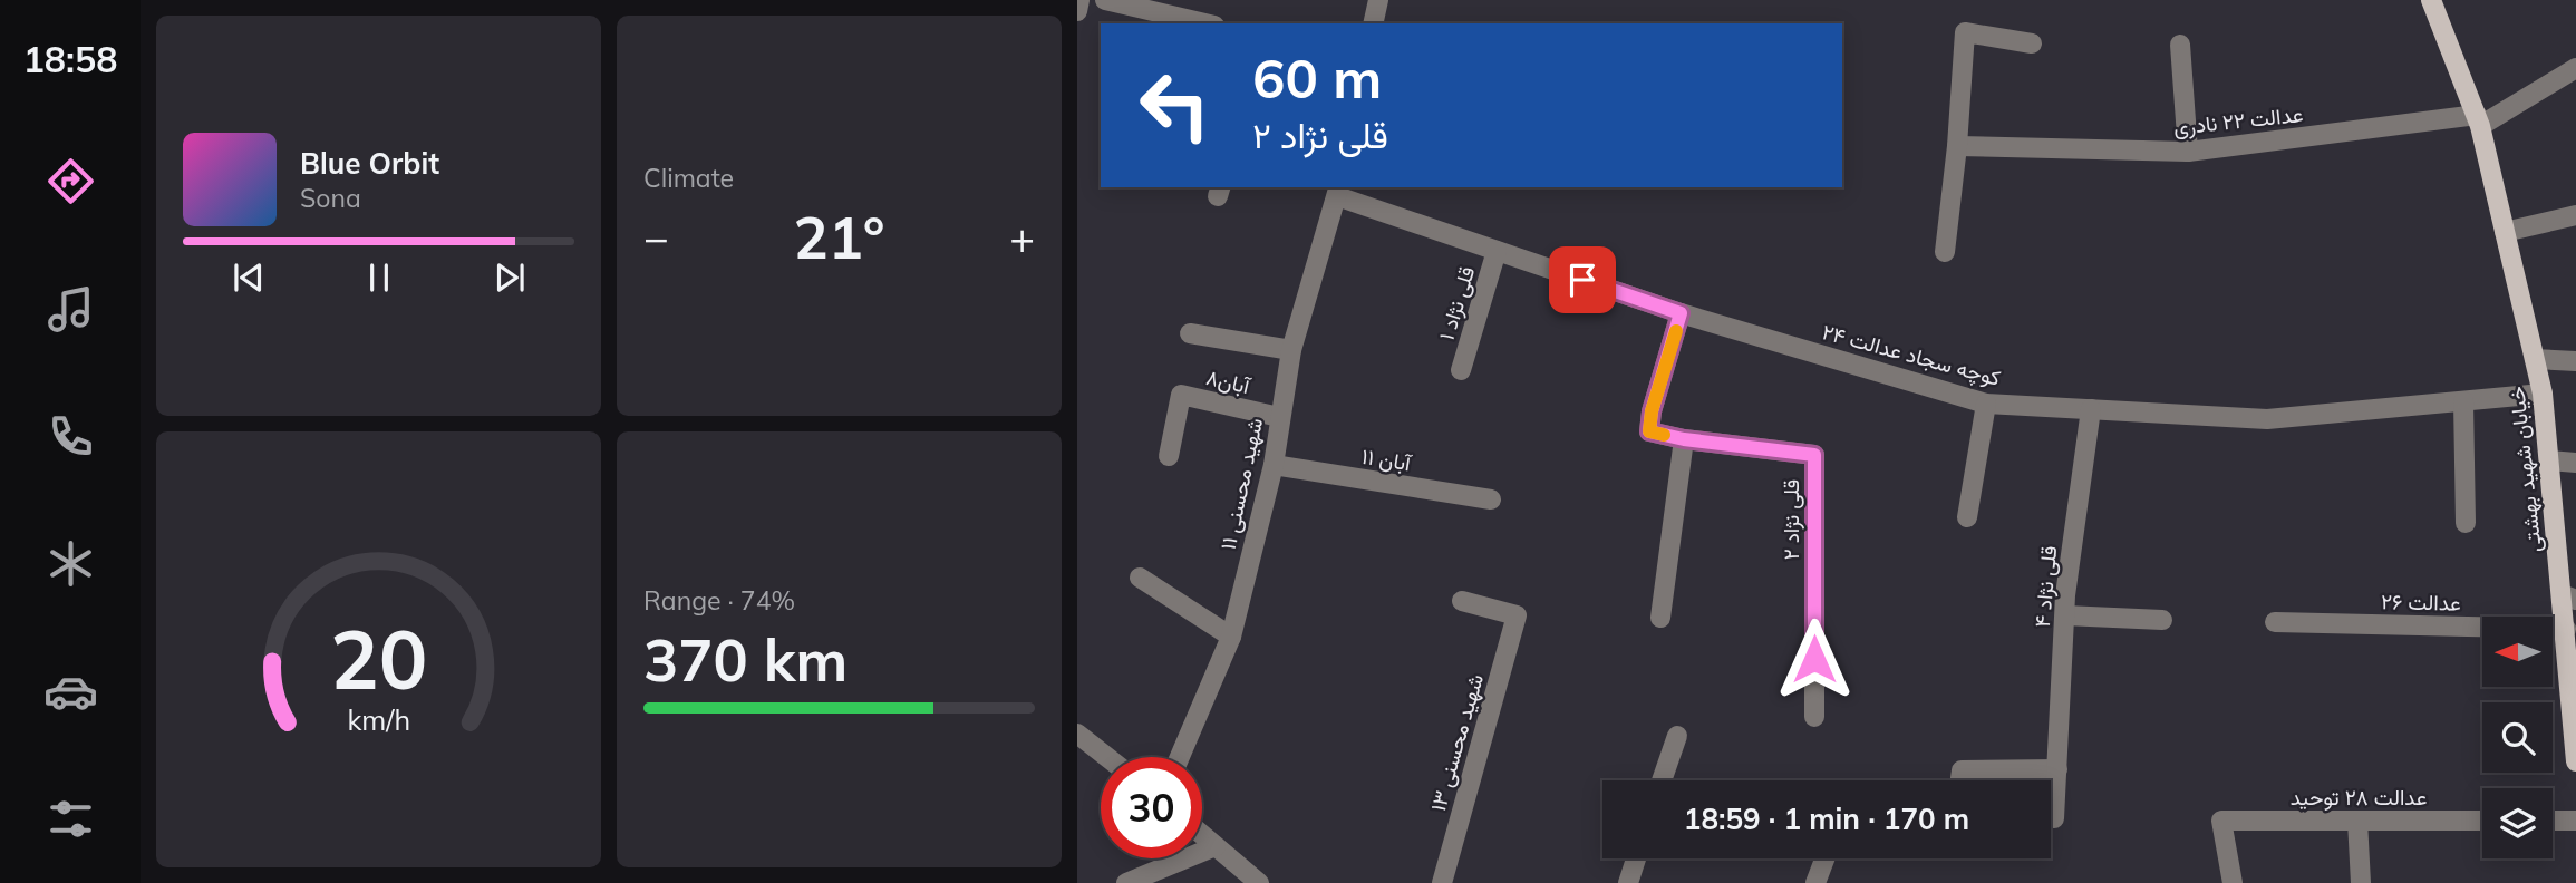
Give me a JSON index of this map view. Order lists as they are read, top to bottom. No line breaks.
{"streets":{"main road":["خیابان شهید بهشتی"],"street":["عدالت ۲۲ نادری","قلی نژاد ۱","کوچه سجاد عدالت ۲۴","آبان۸","آبان ۱۱","شهید محسنی ۱۱","قلی نژاد ۲","قلی نژاد ۴","عدالت ۲۶","شهید محسنی ۱۳","عدالت ۲۸ توحید"]},"crossings":[["عدالت ۲۲ نادری","خیابان شهید بهشتی"],["قلی نژاد ۱","کوچه سجاد عدالت ۲۴"],["کوچه سجاد عدالت ۲۴","خیابان شهید بهشتی"],["کوچه سجاد عدالت ۲۴","شهید محسنی ۱۱"],["کوچه سجاد عدالت ۲۴","قلی نژاد ۲"],["کوچه سجاد عدالت ۲۴","قلی نژاد ۴"],["آبان۸","شهید محسنی ۱۱"],["آبان ۱۱","شهید محسنی ۱۱"],["خیابان شهید بهشتی","عدالت ۲۶"]],"north":"left","page":{"tabs":"18:58","tile":["Climate",["Range · 74%","370 km"]],"turn":["60 m","قلی نژاد ۲"],"song":["Blue Orbit","Sona"],"heat":["−","21°","+"],"limit":"30","trip":"18:59 · 1 min · 170 m","gauge":["20","km/h"]}}
